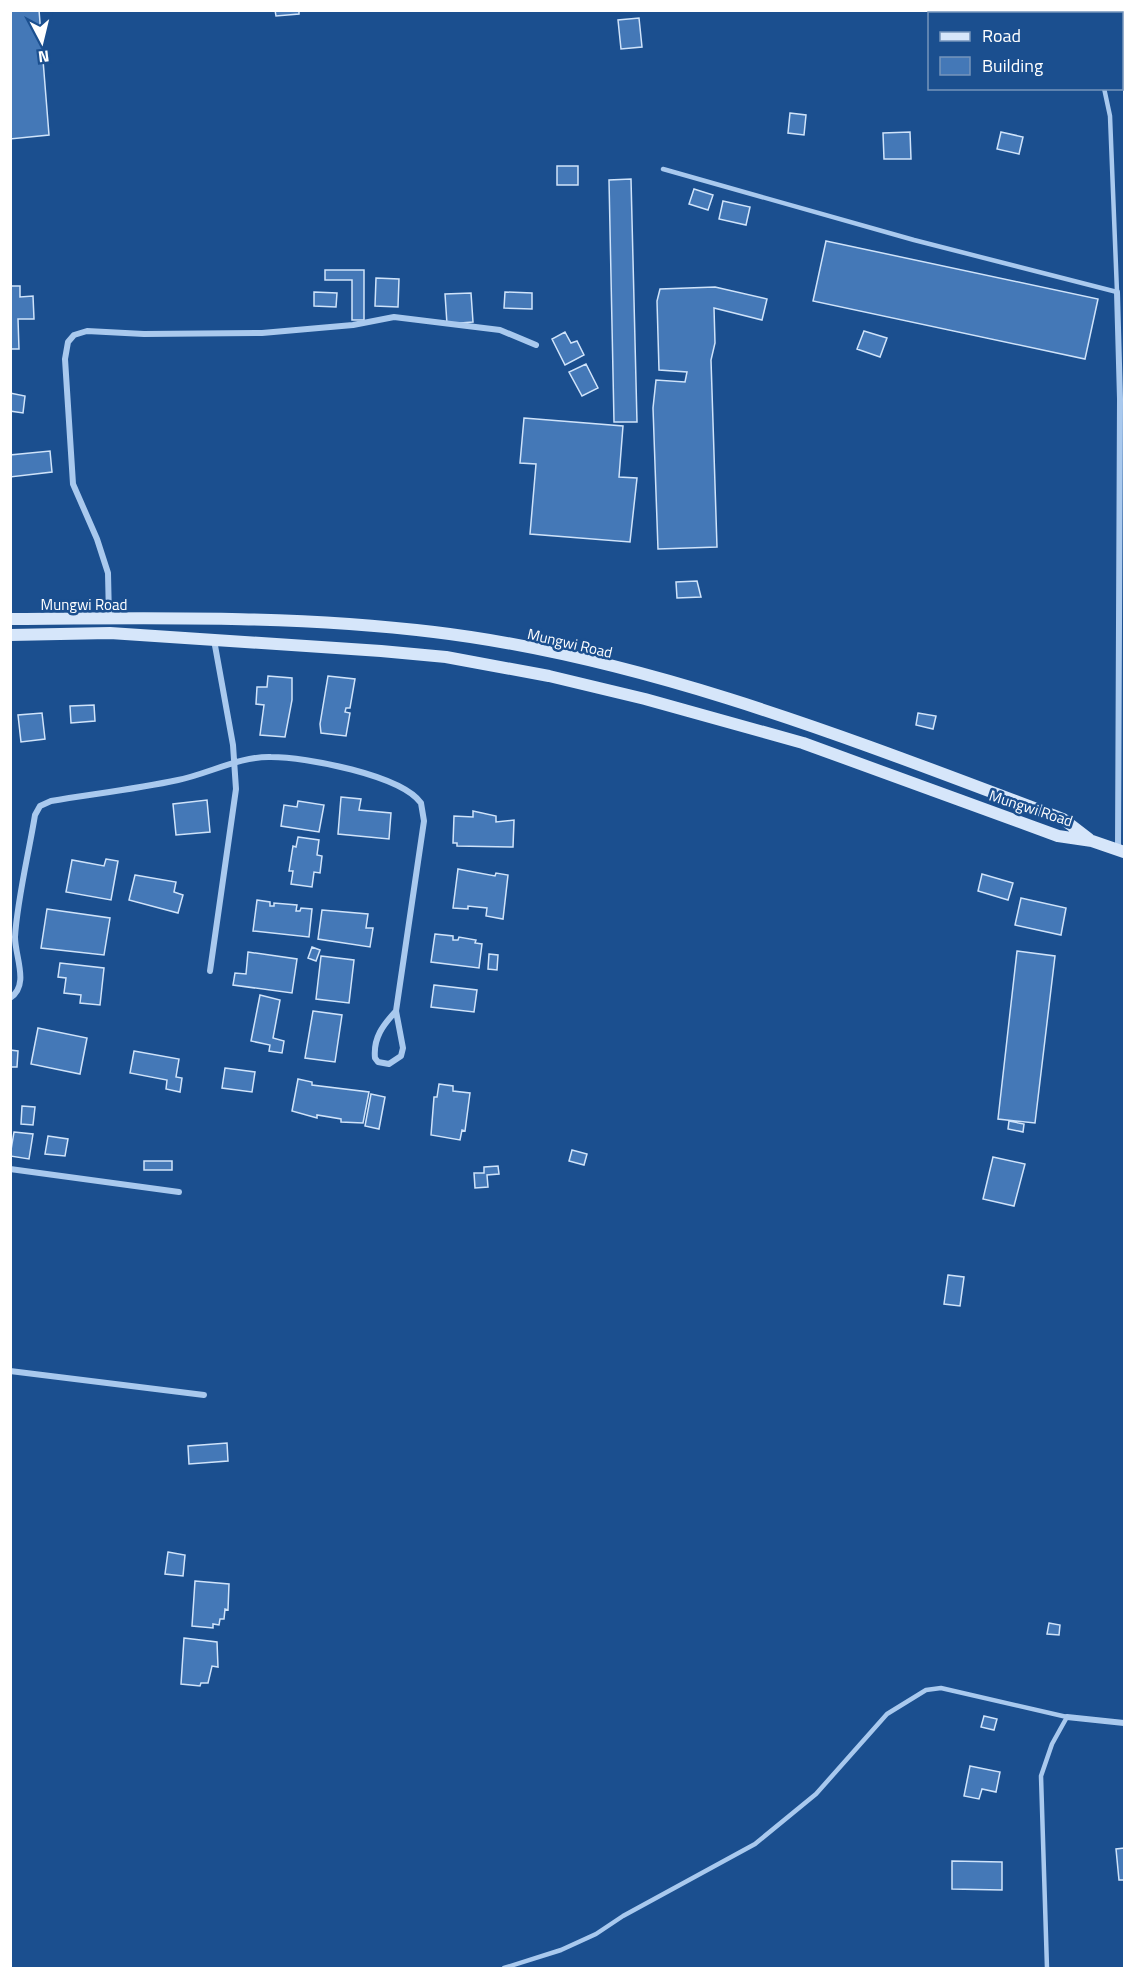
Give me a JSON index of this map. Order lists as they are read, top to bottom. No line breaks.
{"streets":{"main road":["Mungwi Road"]},"legend":["Road","Building"],"north":"bottom"}
